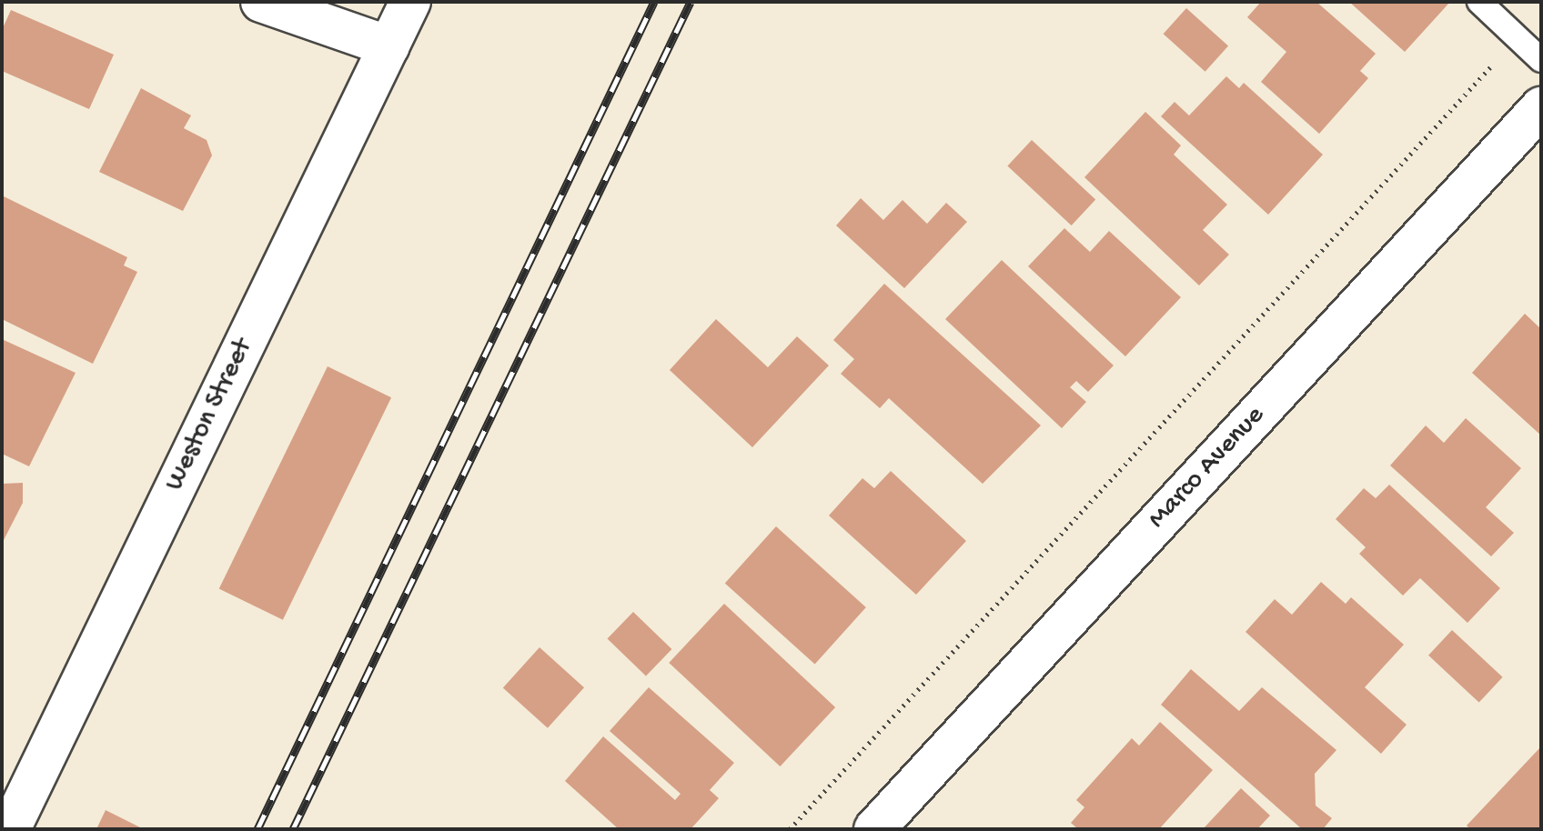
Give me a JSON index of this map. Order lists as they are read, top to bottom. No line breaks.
{"streets":{"street":["Weston Street","Marco Avenue"]}}
